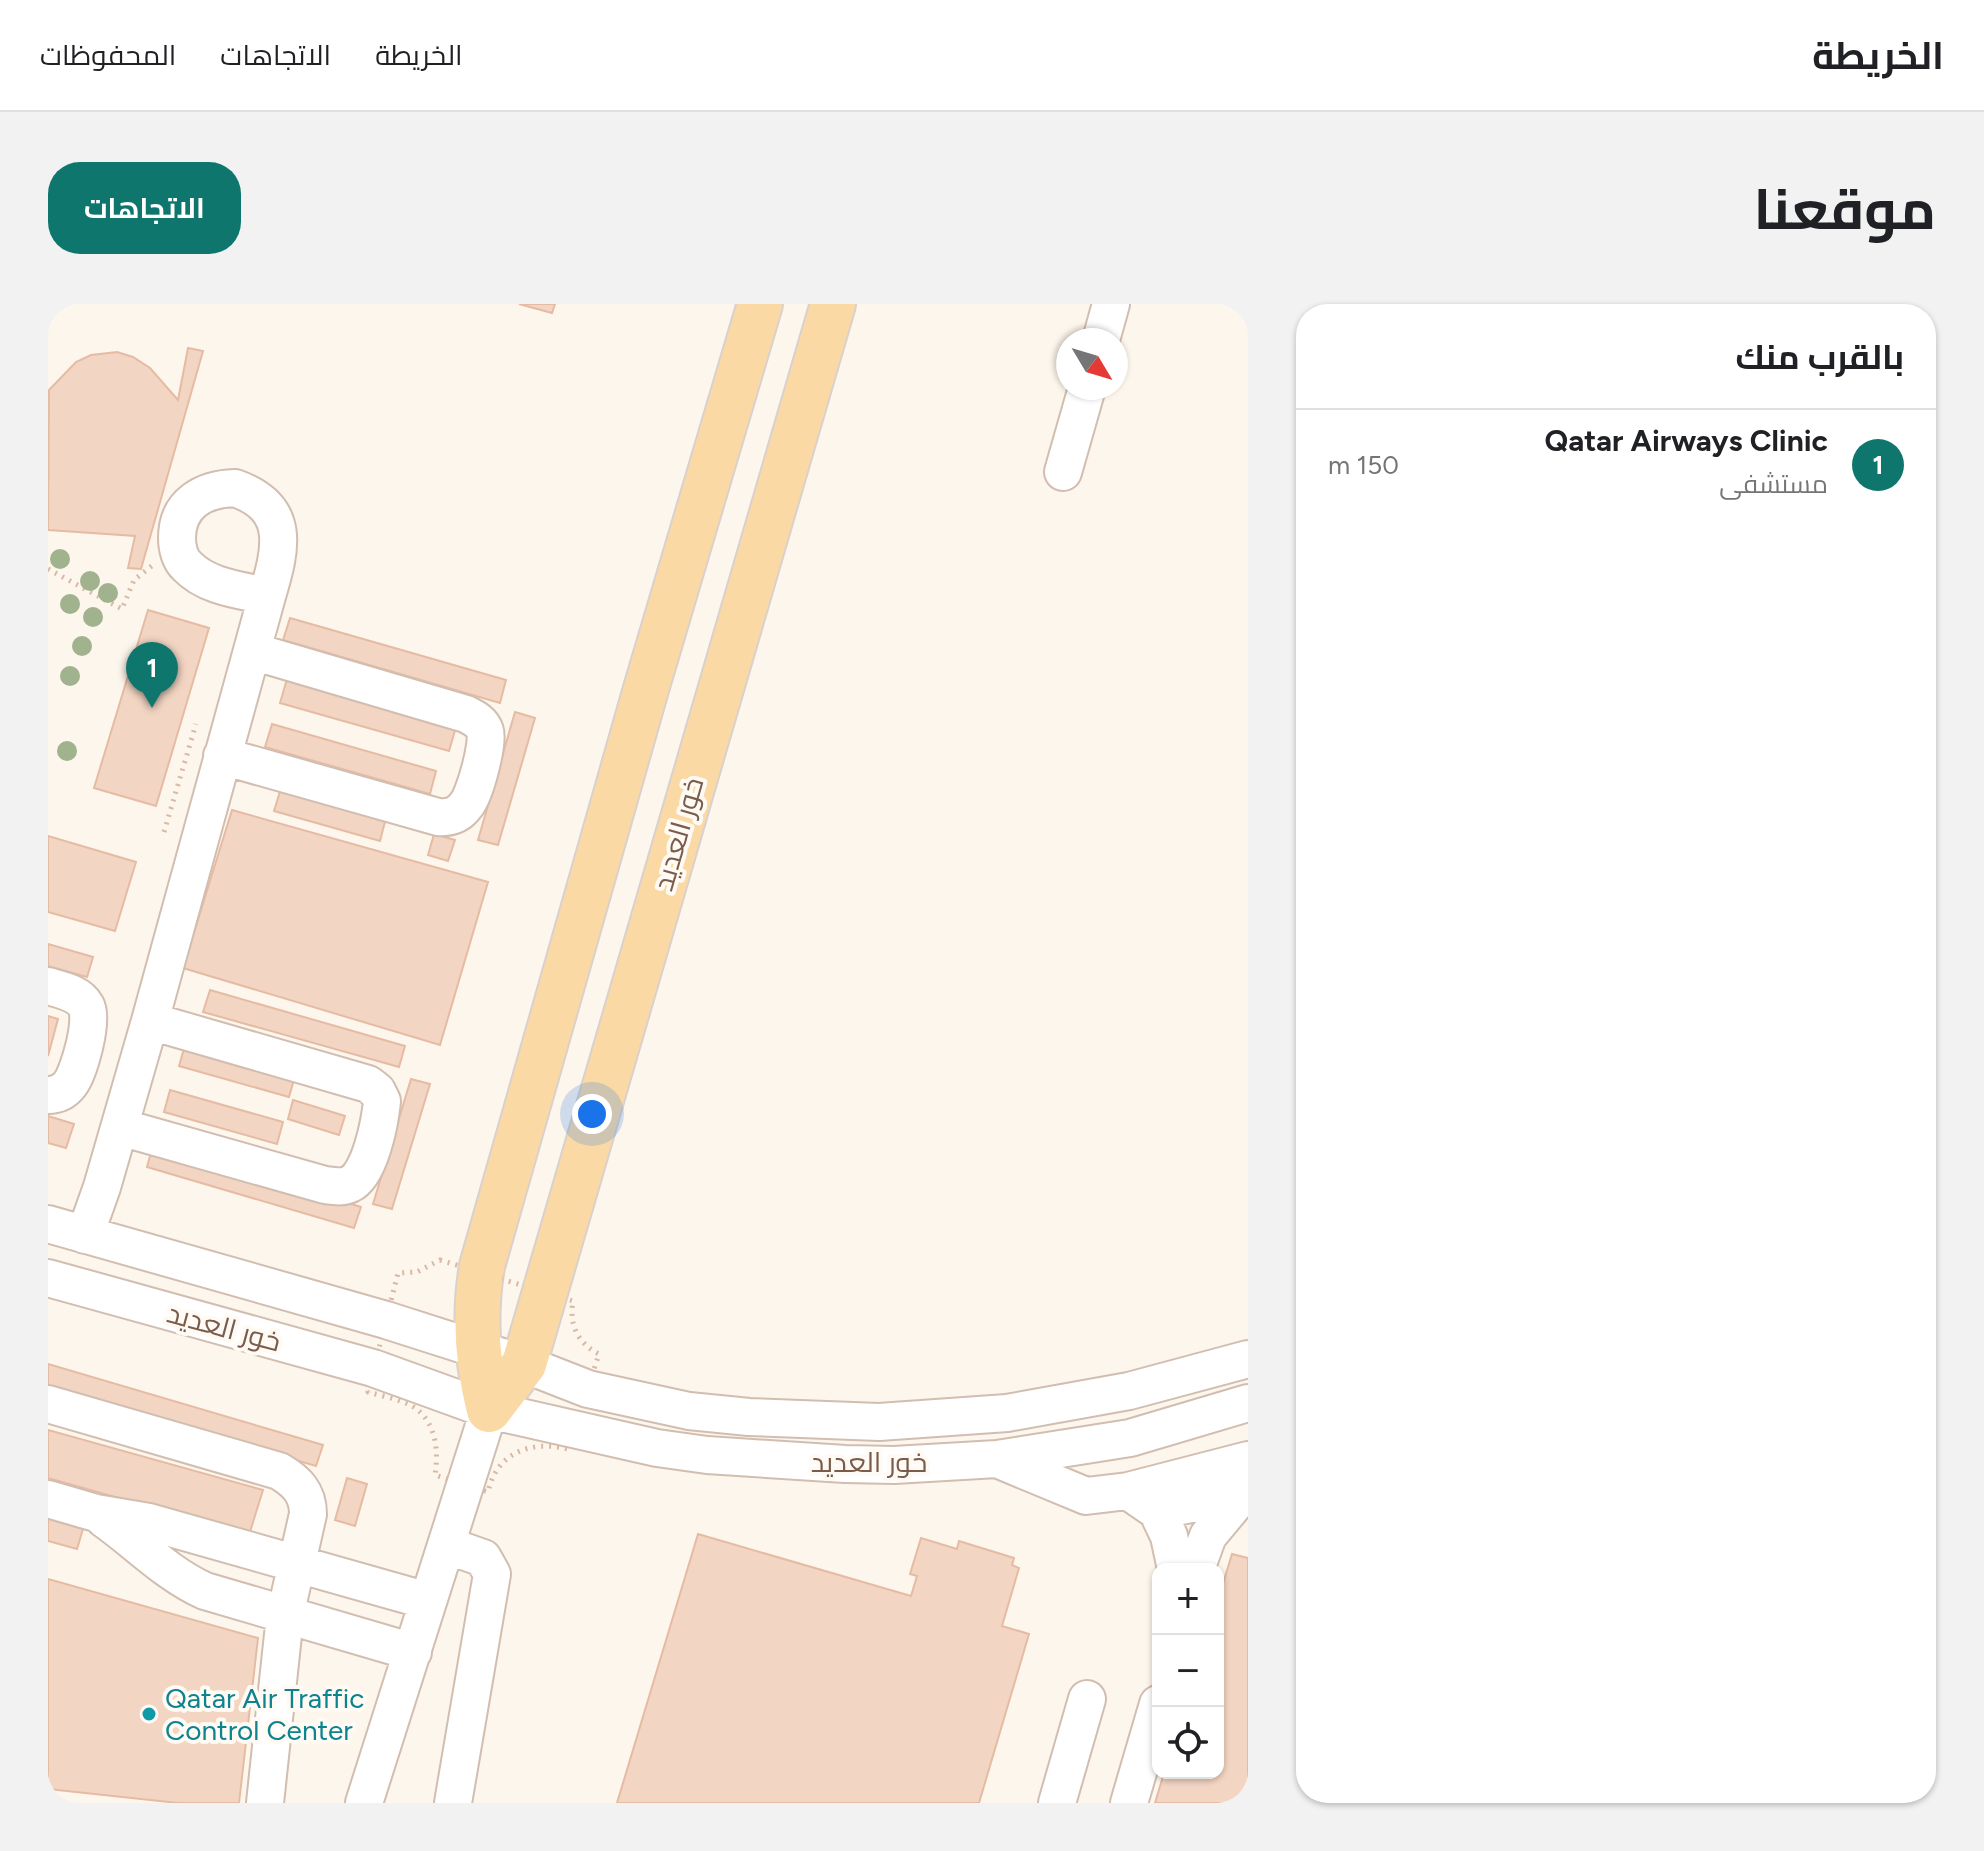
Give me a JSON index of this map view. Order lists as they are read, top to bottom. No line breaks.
{"streets":{"main road":["خور العديد"]},"places":["Qatar Air Traffic Control Center"],"north":"bottom right","page":{"header":"الخريطة","nav":["الخريطة","الاتجاهات","المحفوظات"],"title":"موقعنا","buttons":"الاتجاهات","heading":"بالقرب منك","list":[{"mark":"1","name":"Qatar Airways Clinic","note":"مستشفى","value":"150 m"}],"pins":"1","map_buttons":["+","−"]}}
